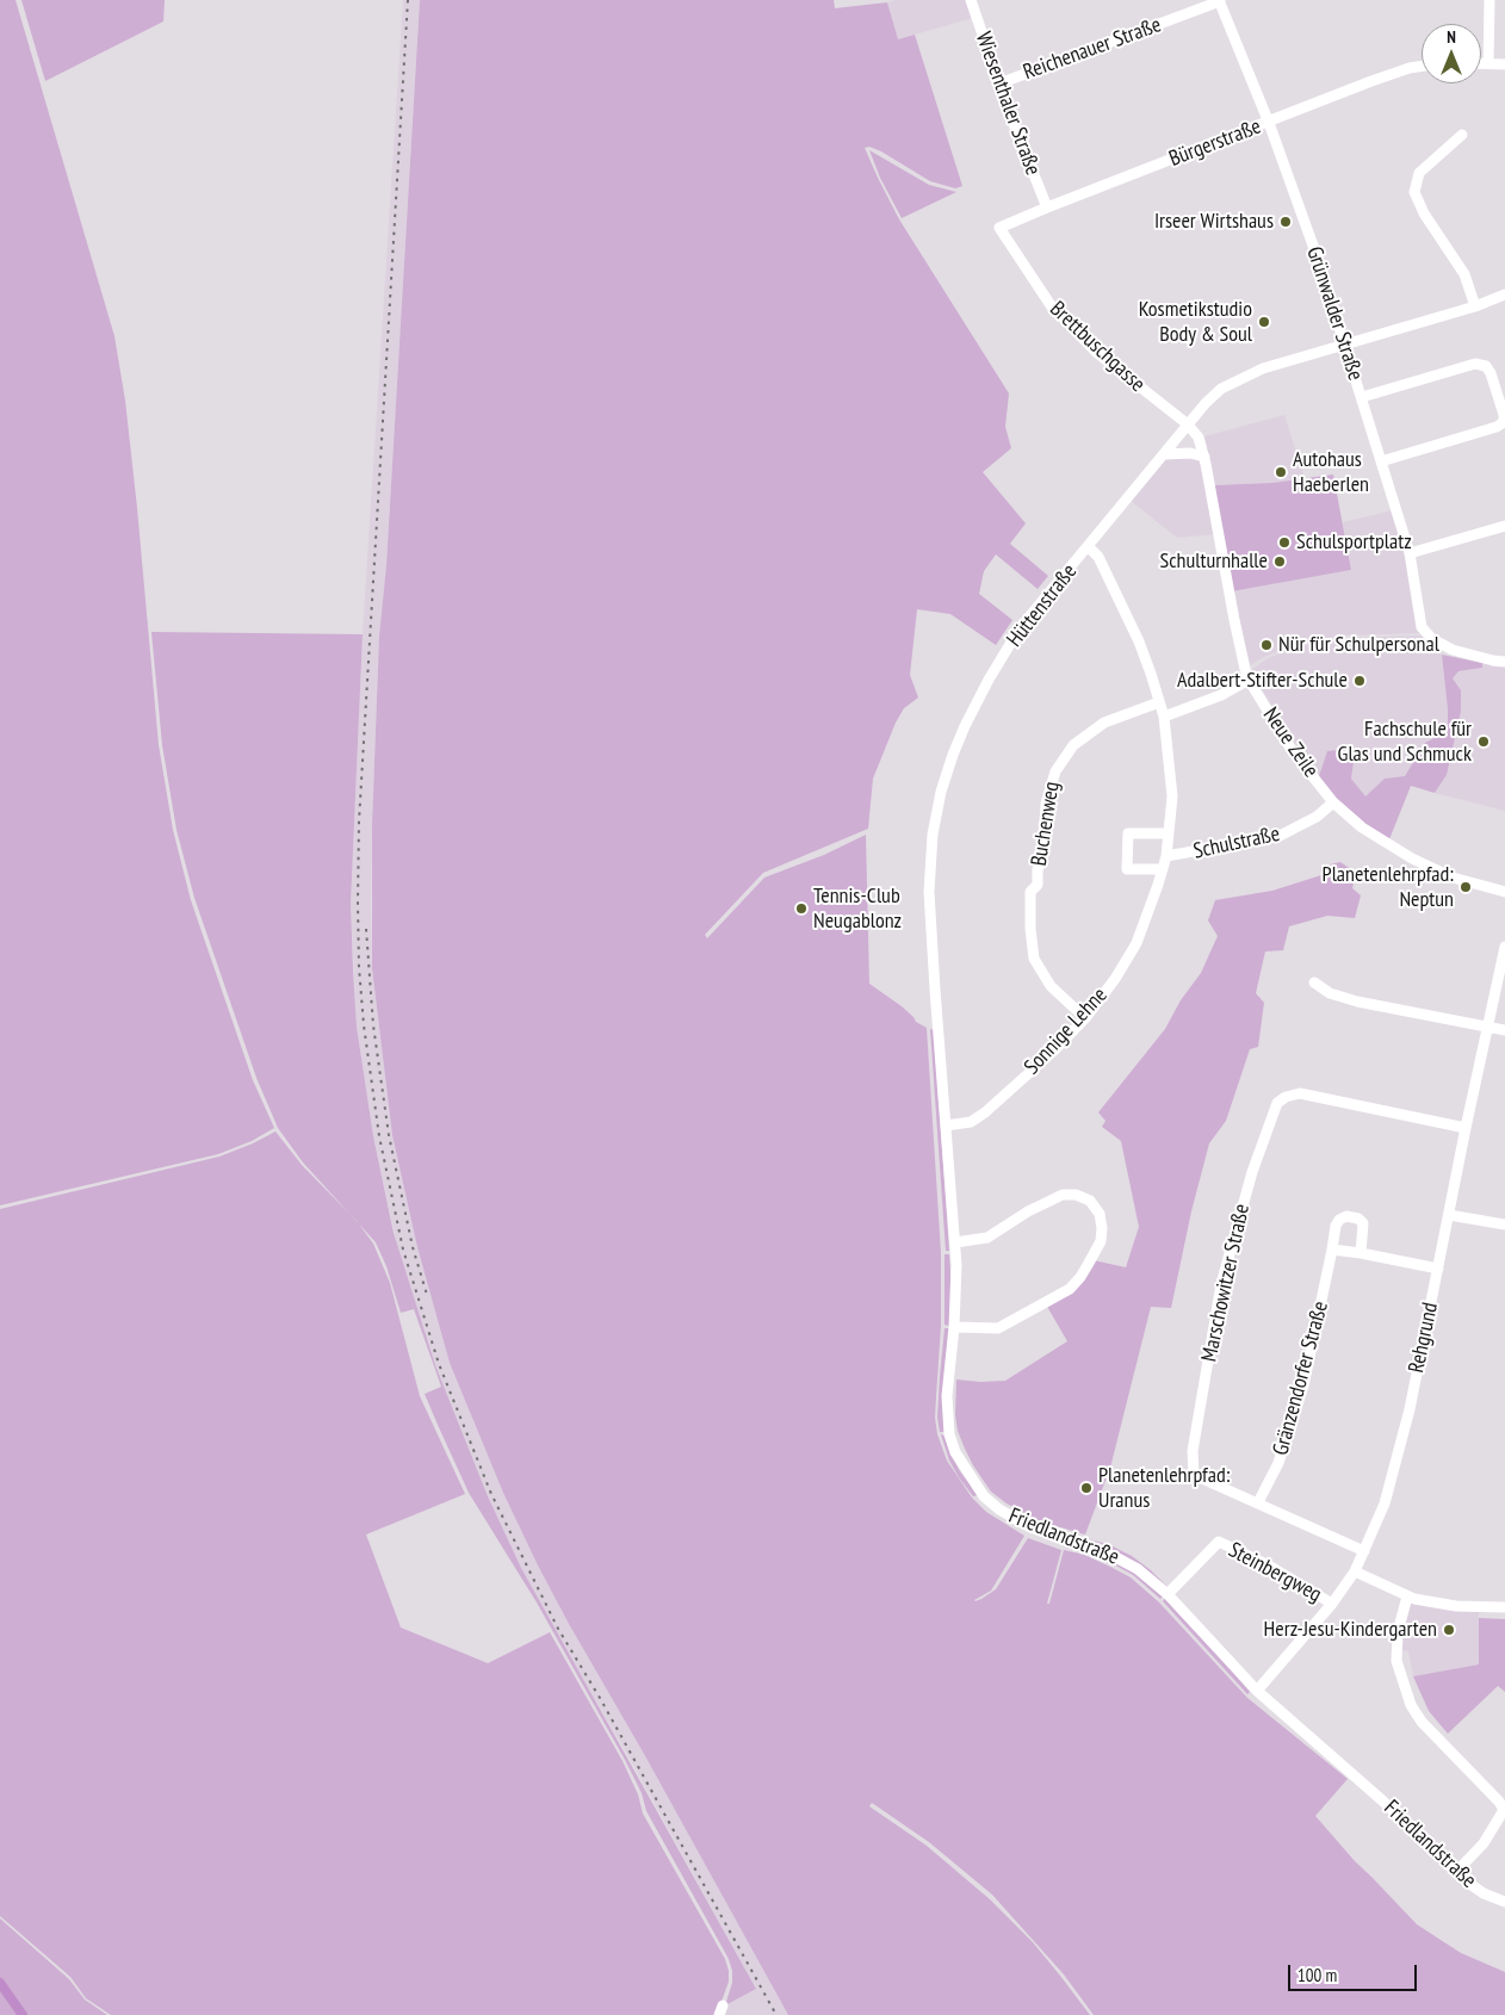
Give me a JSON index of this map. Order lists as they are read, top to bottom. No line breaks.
{"streets":{"street":["Reichenauer Straße","Wiesenthaler Straße","Bürgerstraße","Grünwalder Straße","Brettbuschgasse","Hüttenstraße","Neue Zeile","Buchenweg","Schulstraße","Sonnige Lehne","Marschowitzer Straße","Rehgrund","Gränzendorfer Straße","Friedlandstraße","Steinbergweg"]},"crossings":[["Reichenauer Straße","Wiesenthaler Straße"],["Reichenauer Straße","Grünwalder Straße"],["Wiesenthaler Straße","Bürgerstraße"],["Bürgerstraße","Grünwalder Straße"],["Bürgerstraße","Brettbuschgasse"],["Grünwalder Straße","Hüttenstraße"],["Brettbuschgasse","Hüttenstraße"],["Brettbuschgasse","Neue Zeile"],["Hüttenstraße","Neue Zeile"],["Hüttenstraße","Sonnige Lehne"],["Hüttenstraße","Friedlandstraße"],["Neue Zeile","Schulstraße"],["Buchenweg","Sonnige Lehne"],["Schulstraße","Sonnige Lehne"],["Sonnige Lehne","Friedlandstraße"],["Marschowitzer Straße","Rehgrund"],["Marschowitzer Straße","Gränzendorfer Straße"],["Rehgrund","Friedlandstraße"],["Rehgrund","Steinbergweg"],["Friedlandstraße","Steinbergweg"]],"places":["Irseer Wirtshaus","Kosmetikstudio Body & Soul","Autohaus Haeberlen","Schulsportplatz","Schulturnhalle","Nür für Schulpersonal","Adalbert-Stifter-Schule","Fachschule für Glas und Schmuck","Planetenlehrpfad: Neptun","Tennis-Club Neugablonz","Planetenlehrpfad: Uranus","Herz-Jesu-Kindergarten"],"scale_bar":"100 m","north":"top"}
